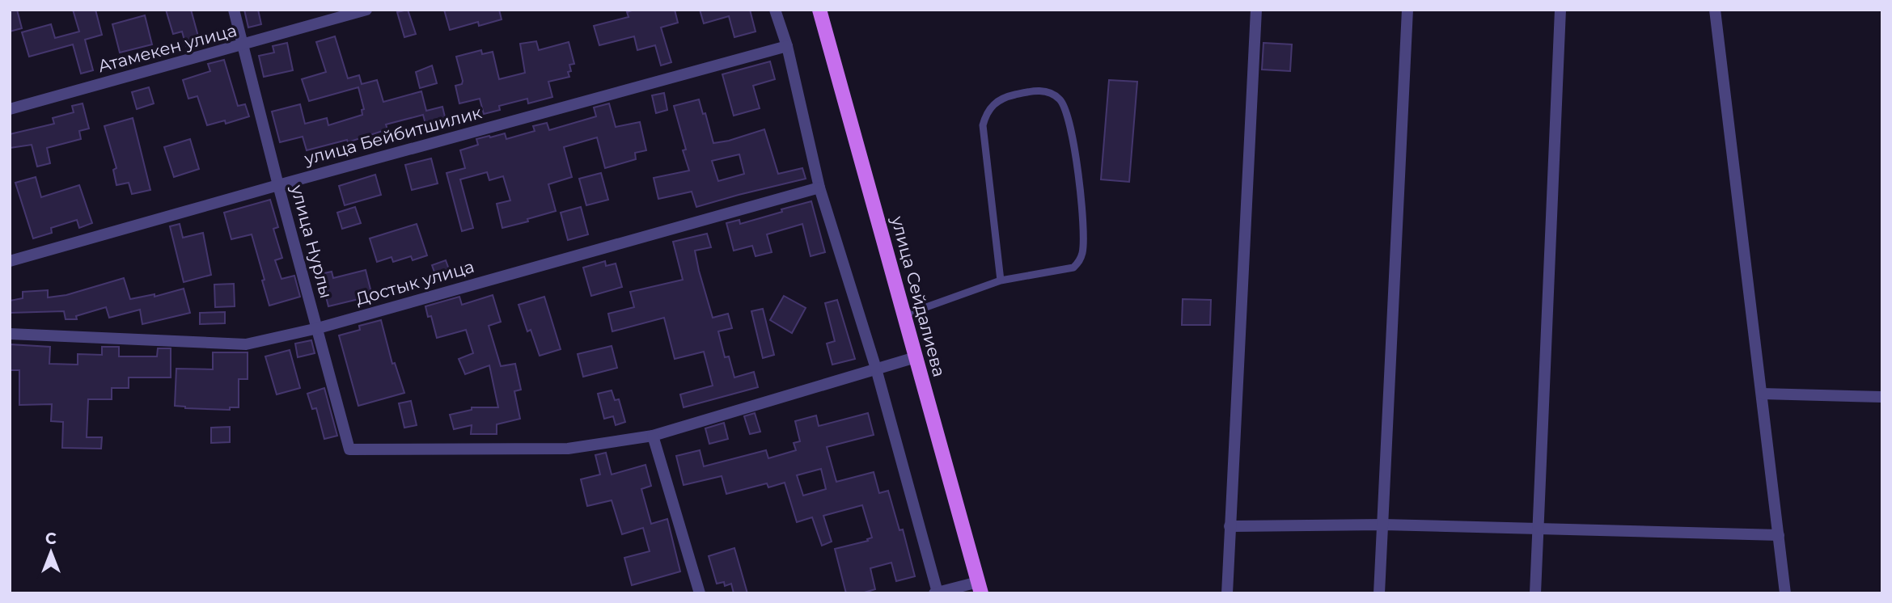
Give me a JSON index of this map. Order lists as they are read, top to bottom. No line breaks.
{"streets":{"main road":["улица Сейдалиева"],"street":["Атамекен улица","улица Бейбитшилик","улица Нурлы","Достык улица"]},"crossings":[["Атамекен улица","улица Нурлы"],["улица Бейбитшилик","улица Нурлы"],["улица Нурлы","Достык улица"]],"north":"top"}
